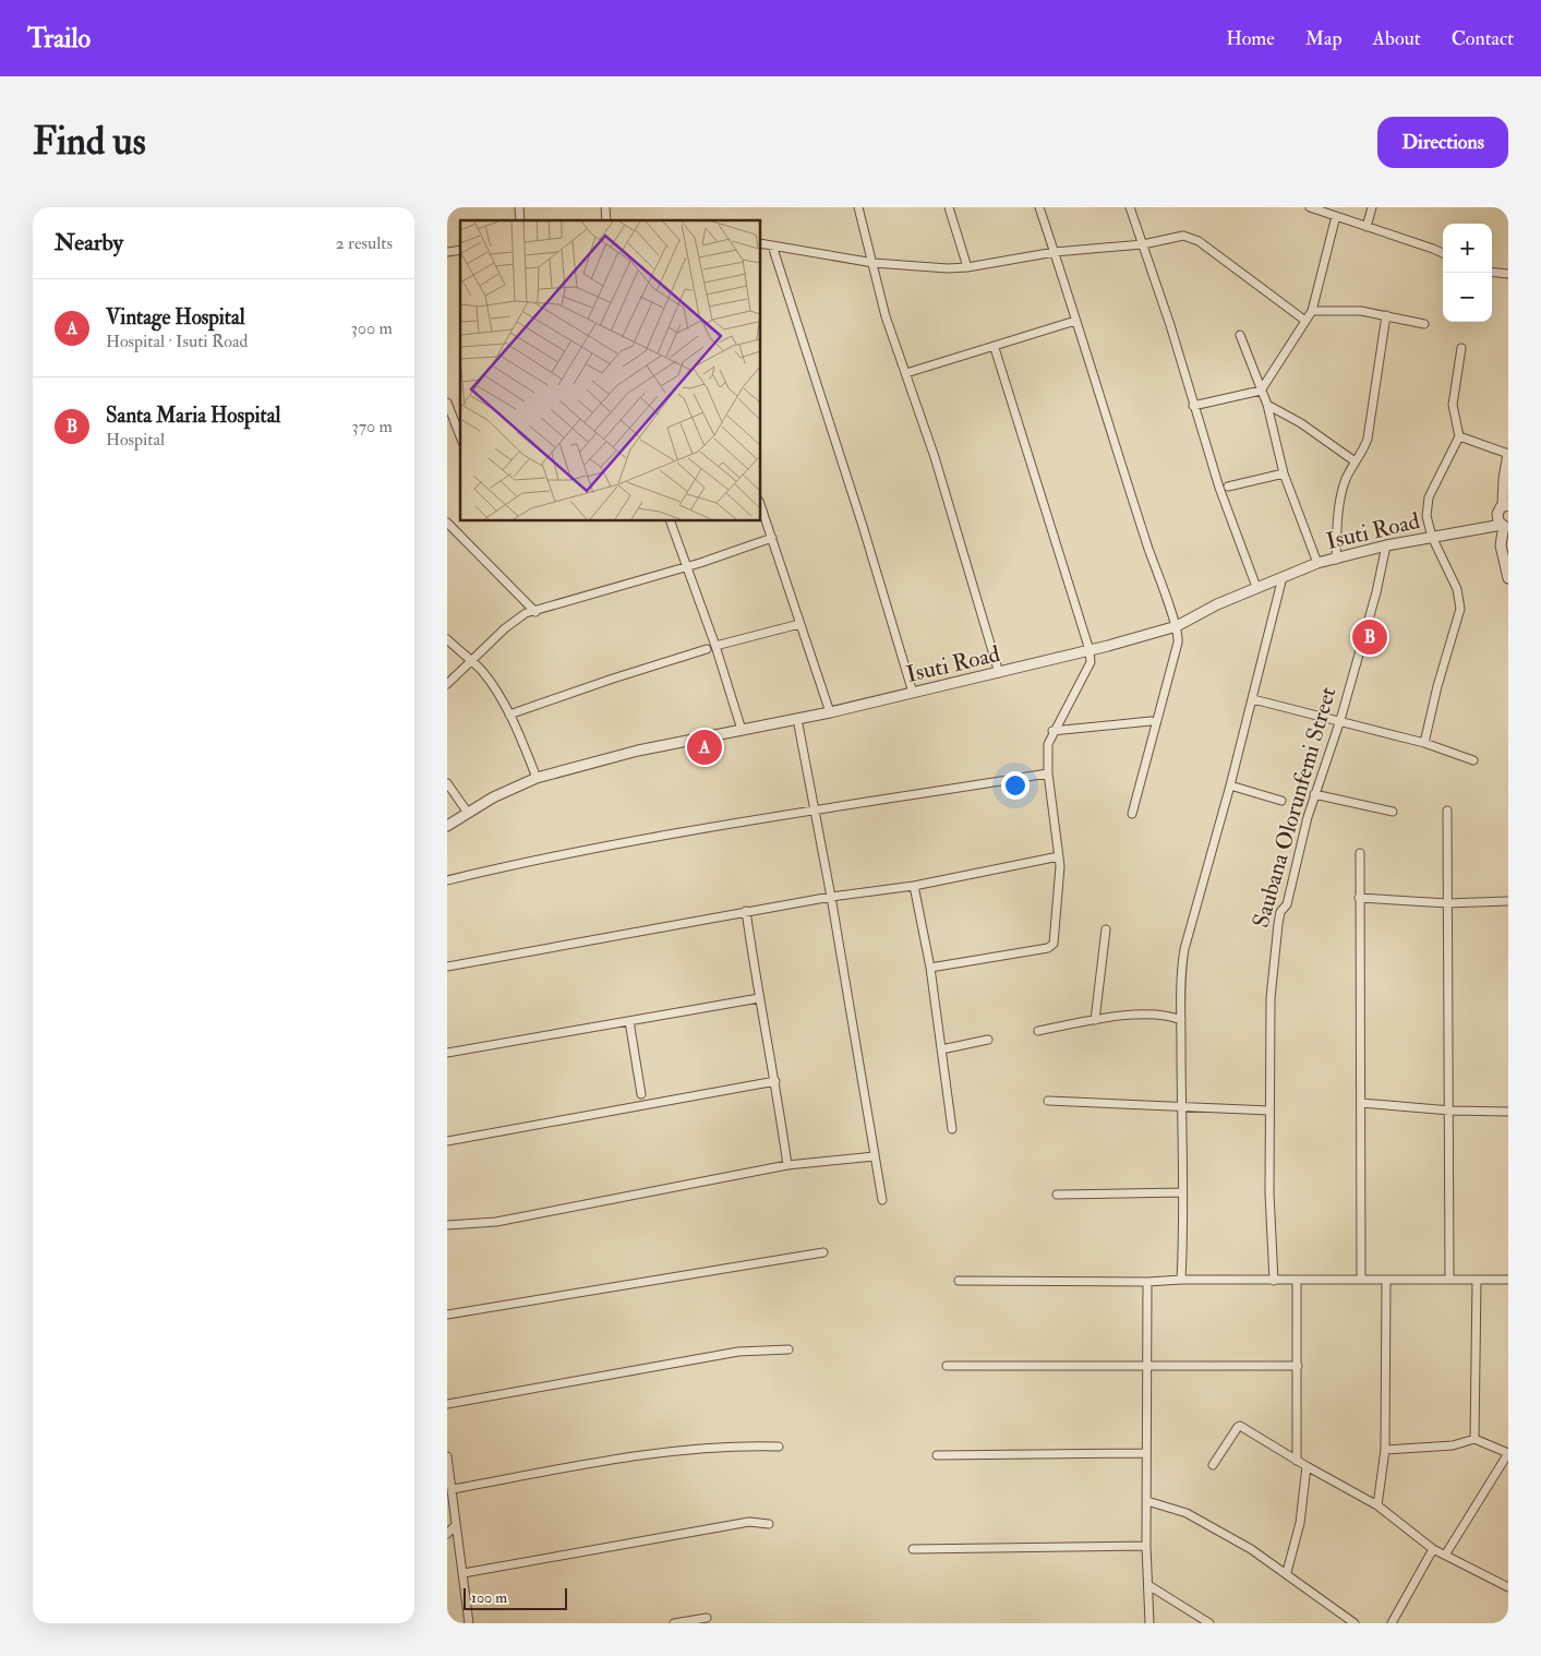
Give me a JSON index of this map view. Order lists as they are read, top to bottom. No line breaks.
{"streets":{"street":["Isuti Road","Saubana Olorunfemi Street"]},"crossings":[["Isuti Road","Saubana Olorunfemi Street"]],"scale_bar":"100 m","page":{"header":"Trailo","nav":["Home","Map","About","Contact"],"buttons":"Directions","title":"Find us","heading":["Nearby","2 results"],"map_buttons":["+","−"],"list":[{"mark":"A","name":"Vintage Hospital","note":"Hospital · Isuti Road","value":"300 m"},{"mark":"B","name":"Santa Maria Hospital","note":"Hospital","value":"370 m"}],"pins":["B","A"],"scale":"100 m"}}
